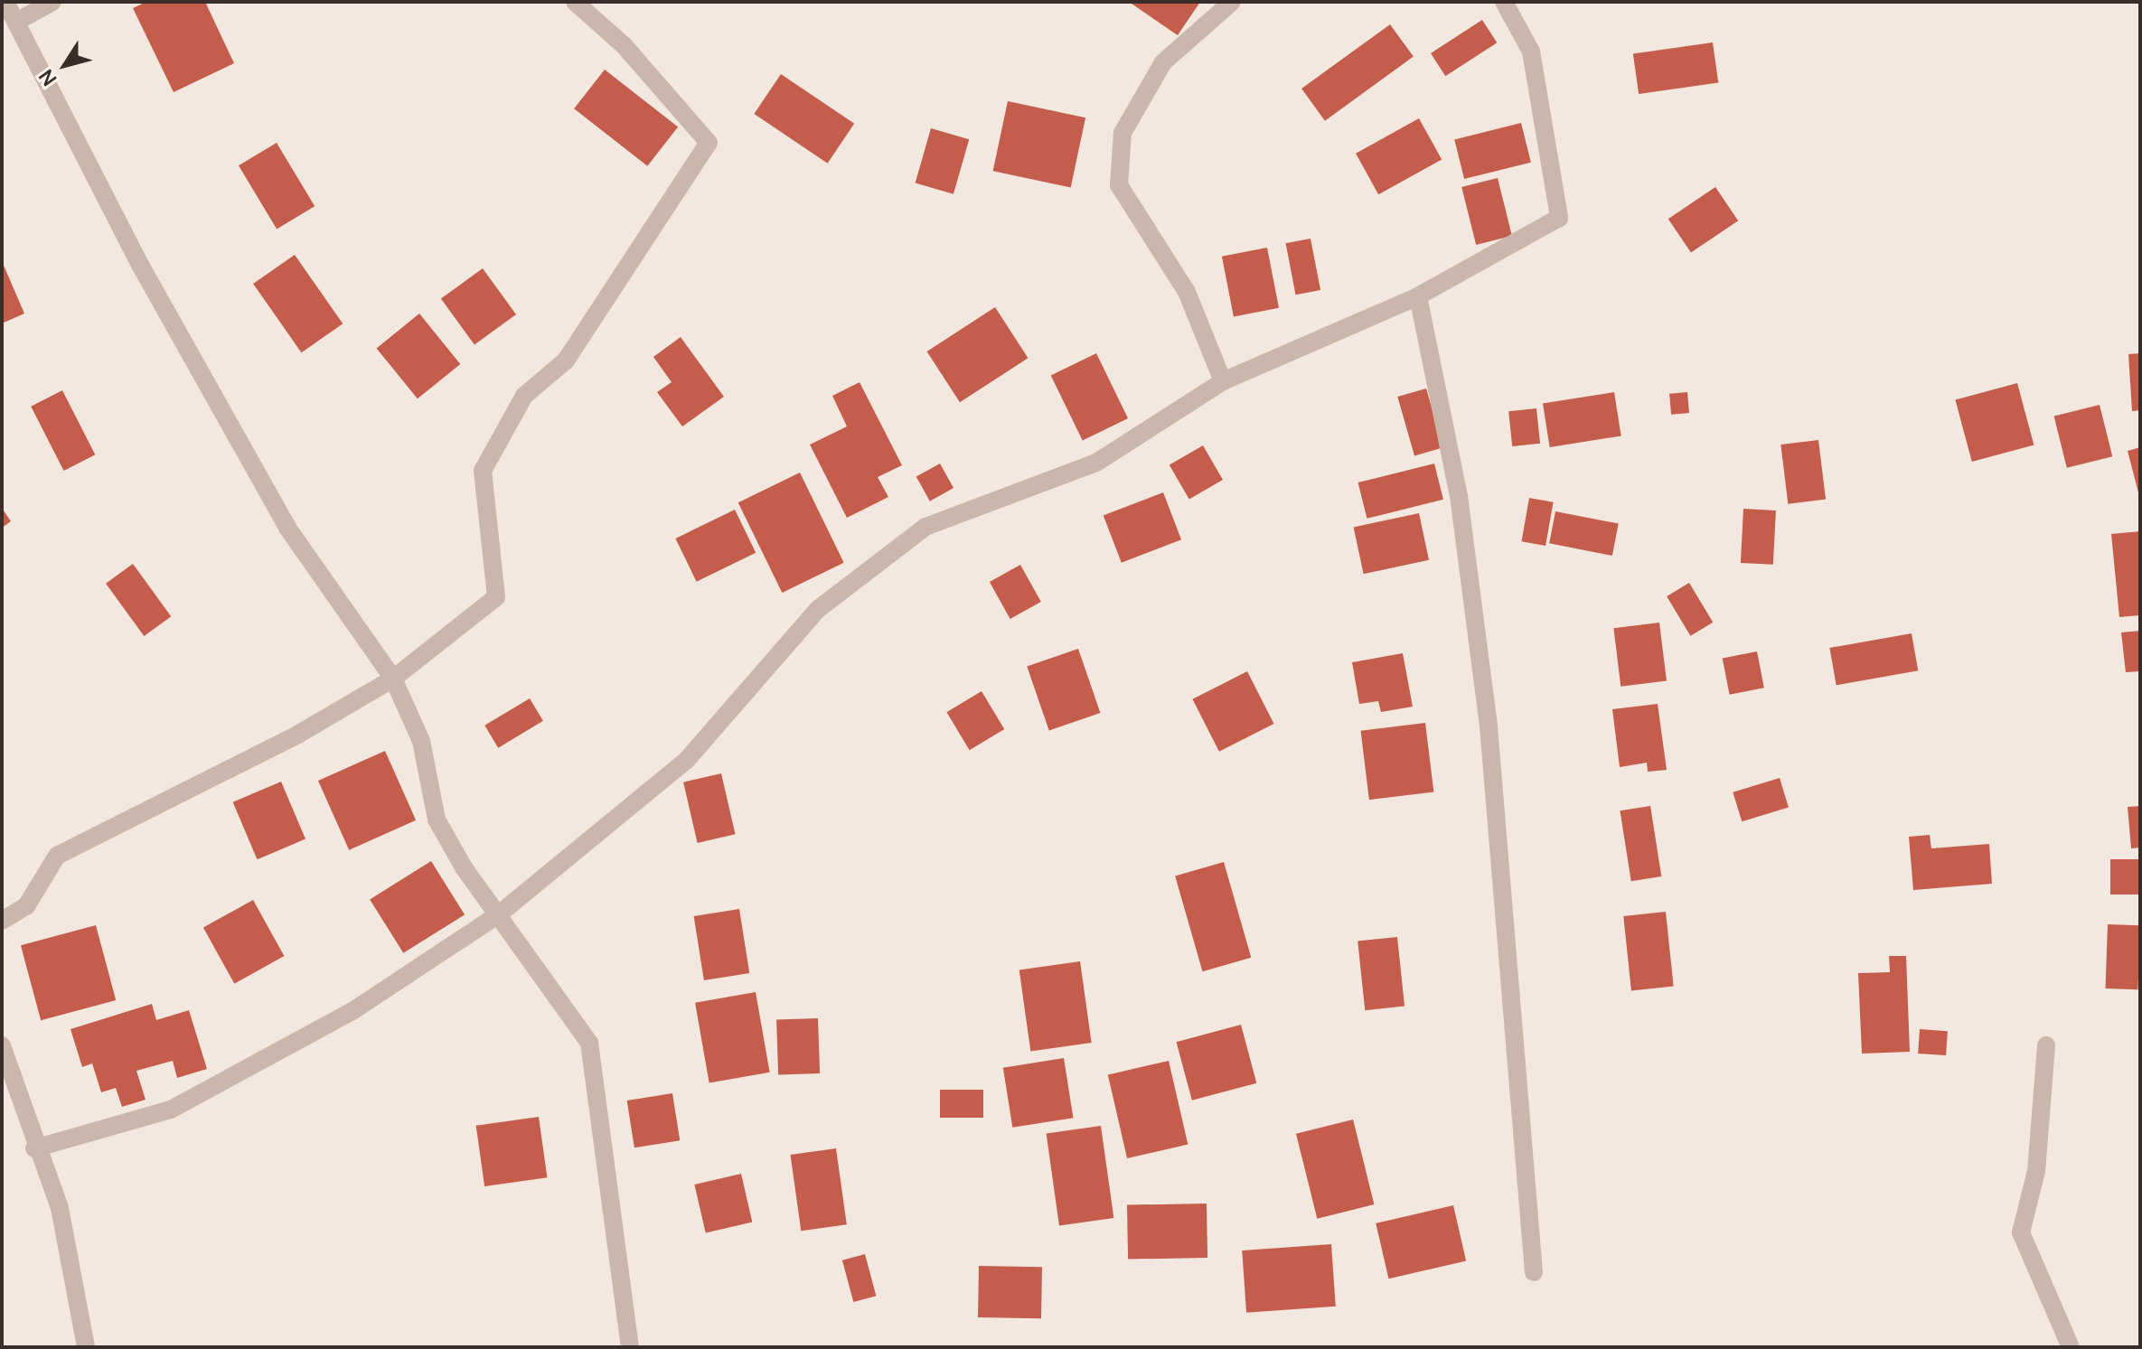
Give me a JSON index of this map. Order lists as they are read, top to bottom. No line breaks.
{"north":"bottom left"}
